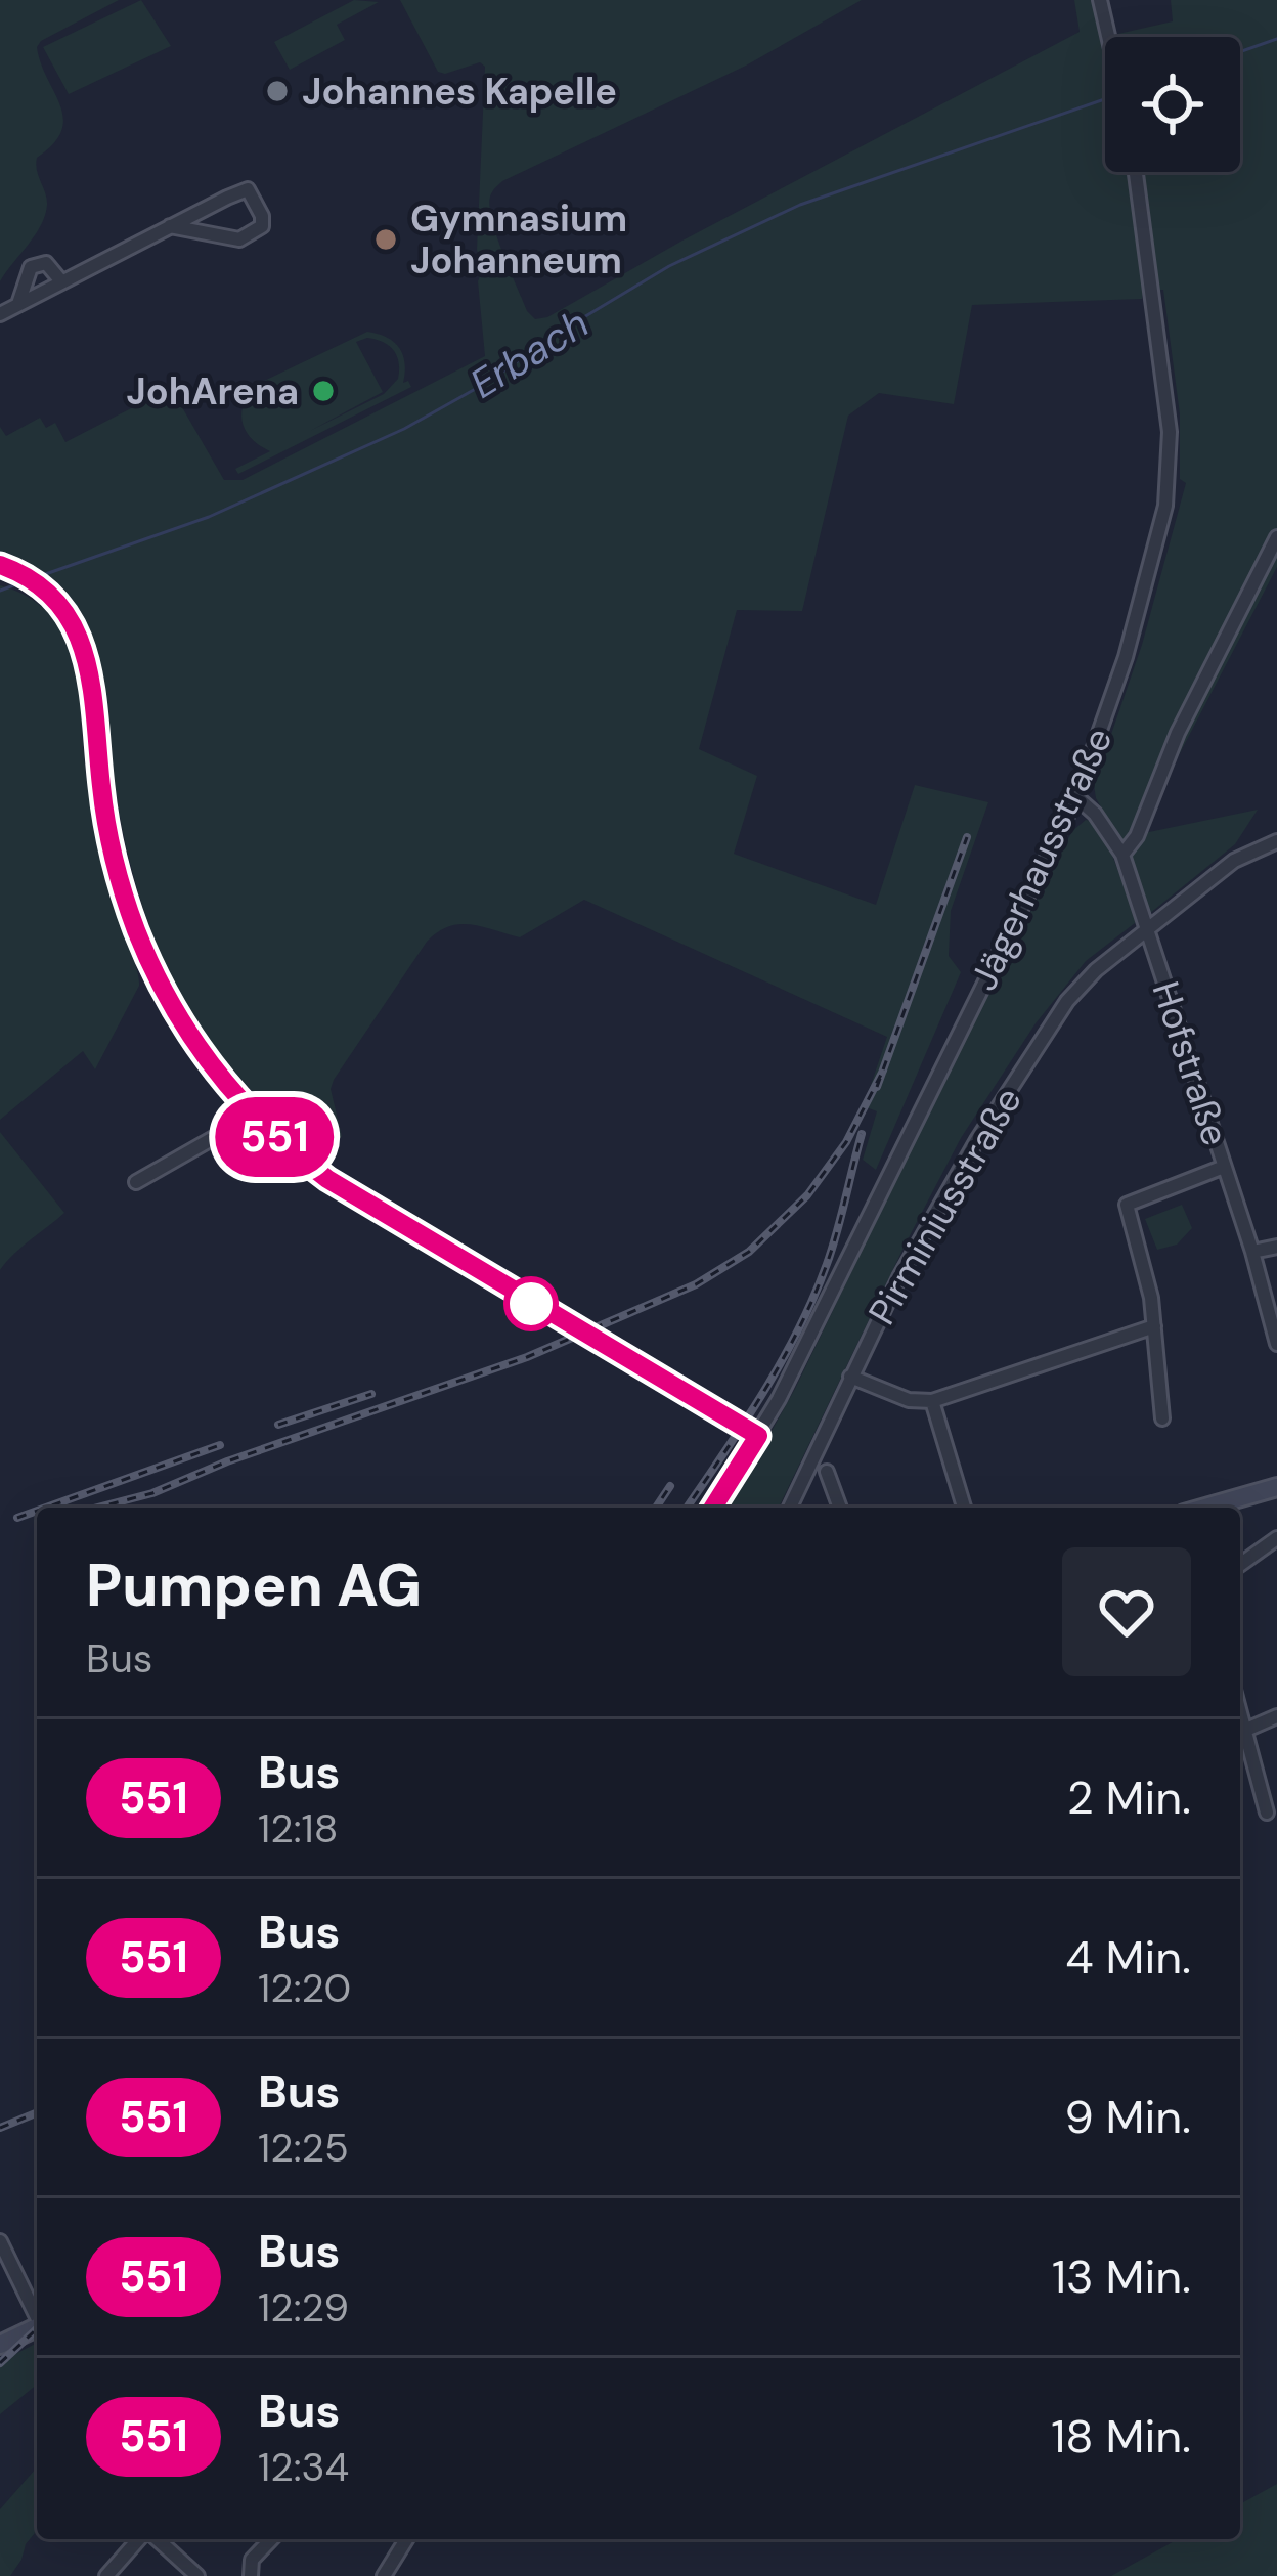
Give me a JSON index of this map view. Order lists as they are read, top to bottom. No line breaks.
{"streets":{"street":["Jägerhausstraße","Hofstraße","Pirminiusstraße"]},"crossings":[["Jägerhausstraße","Hofstraße"],["Hofstraße","Pirminiusstraße"]],"water":["Erbach"],"places":["Johannes Kapelle","Gymnasium Johanneum","JohArena"],"lines":["bus line 551"],"page":{"on_map":"551","heading":["Pumpen AG","Bus"],"list":[{"mark":"551","name":"Bus","note":"12:18","value":"2 Min."},{"mark":"551","name":"Bus","note":"12:20","value":"4 Min."},{"mark":"551","name":"Bus","note":"12:25","value":"9 Min."},{"mark":"551","name":"Bus","note":"12:29","value":"13 Min."},{"mark":"551","name":"Bus","note":"12:34","value":"18 Min."}]}}
